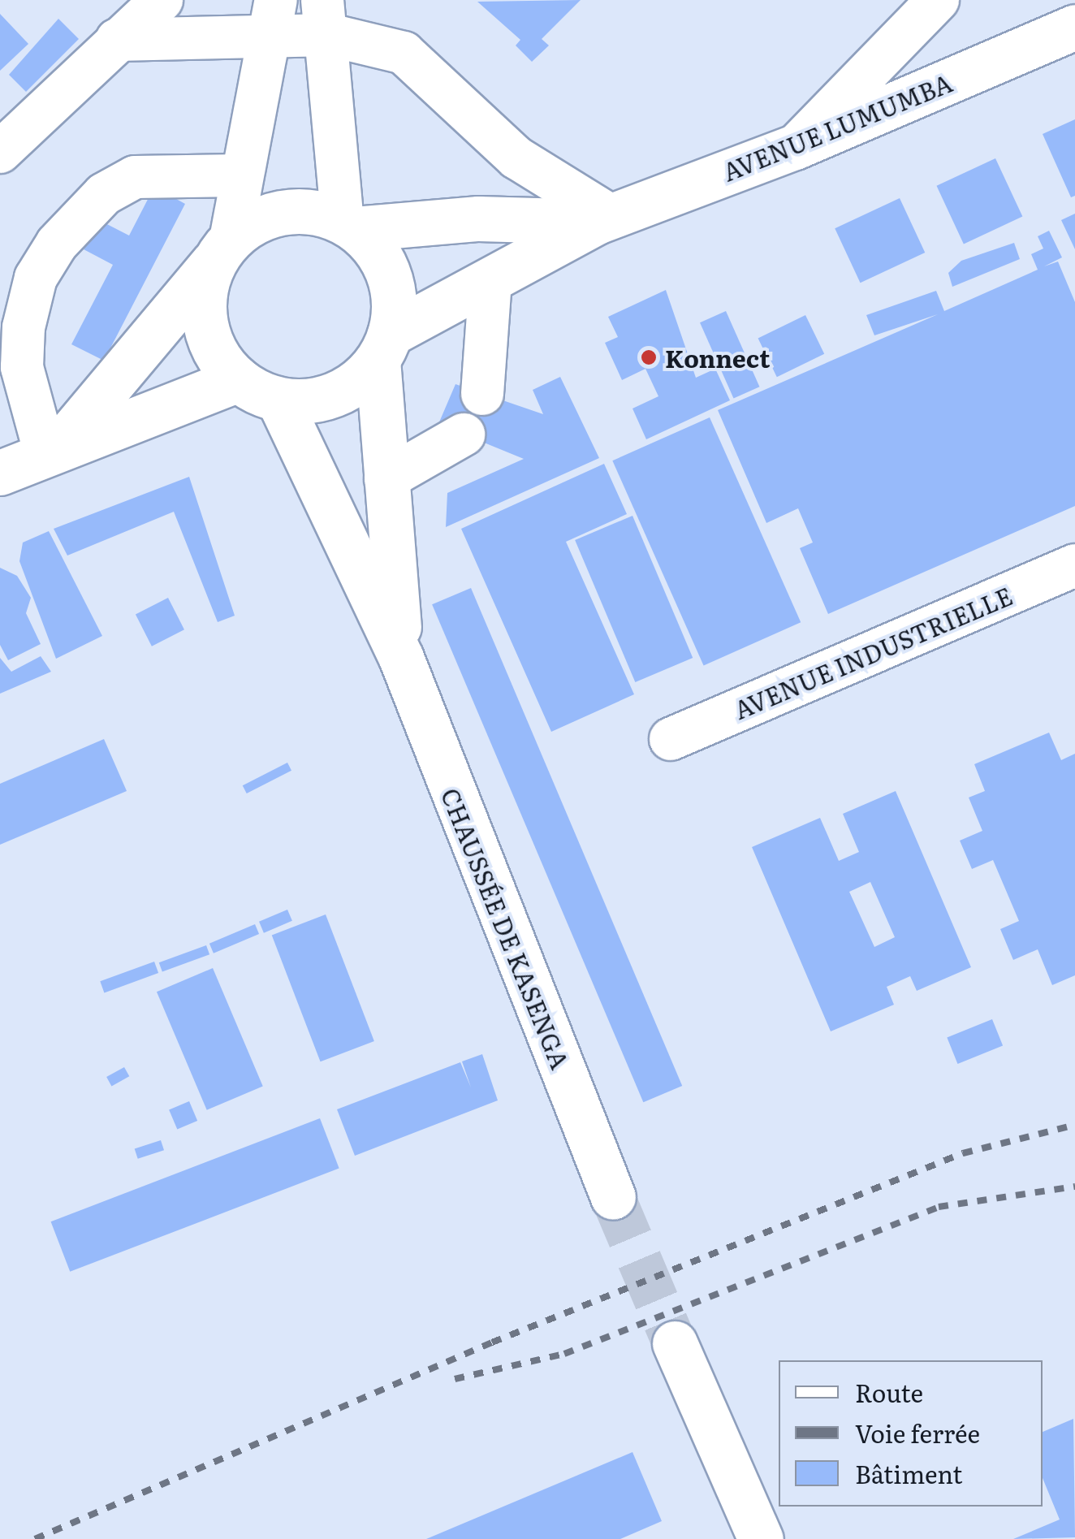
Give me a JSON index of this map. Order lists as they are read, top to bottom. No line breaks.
{"streets":{"main road":["AVENUE LUMUMBA","CHAUSSÉE DE KASENGA"],"street":["AVENUE INDUSTRIELLE"]},"places":["Konnect"],"legend":["Route","Voie ferrée","Bâtiment"]}
